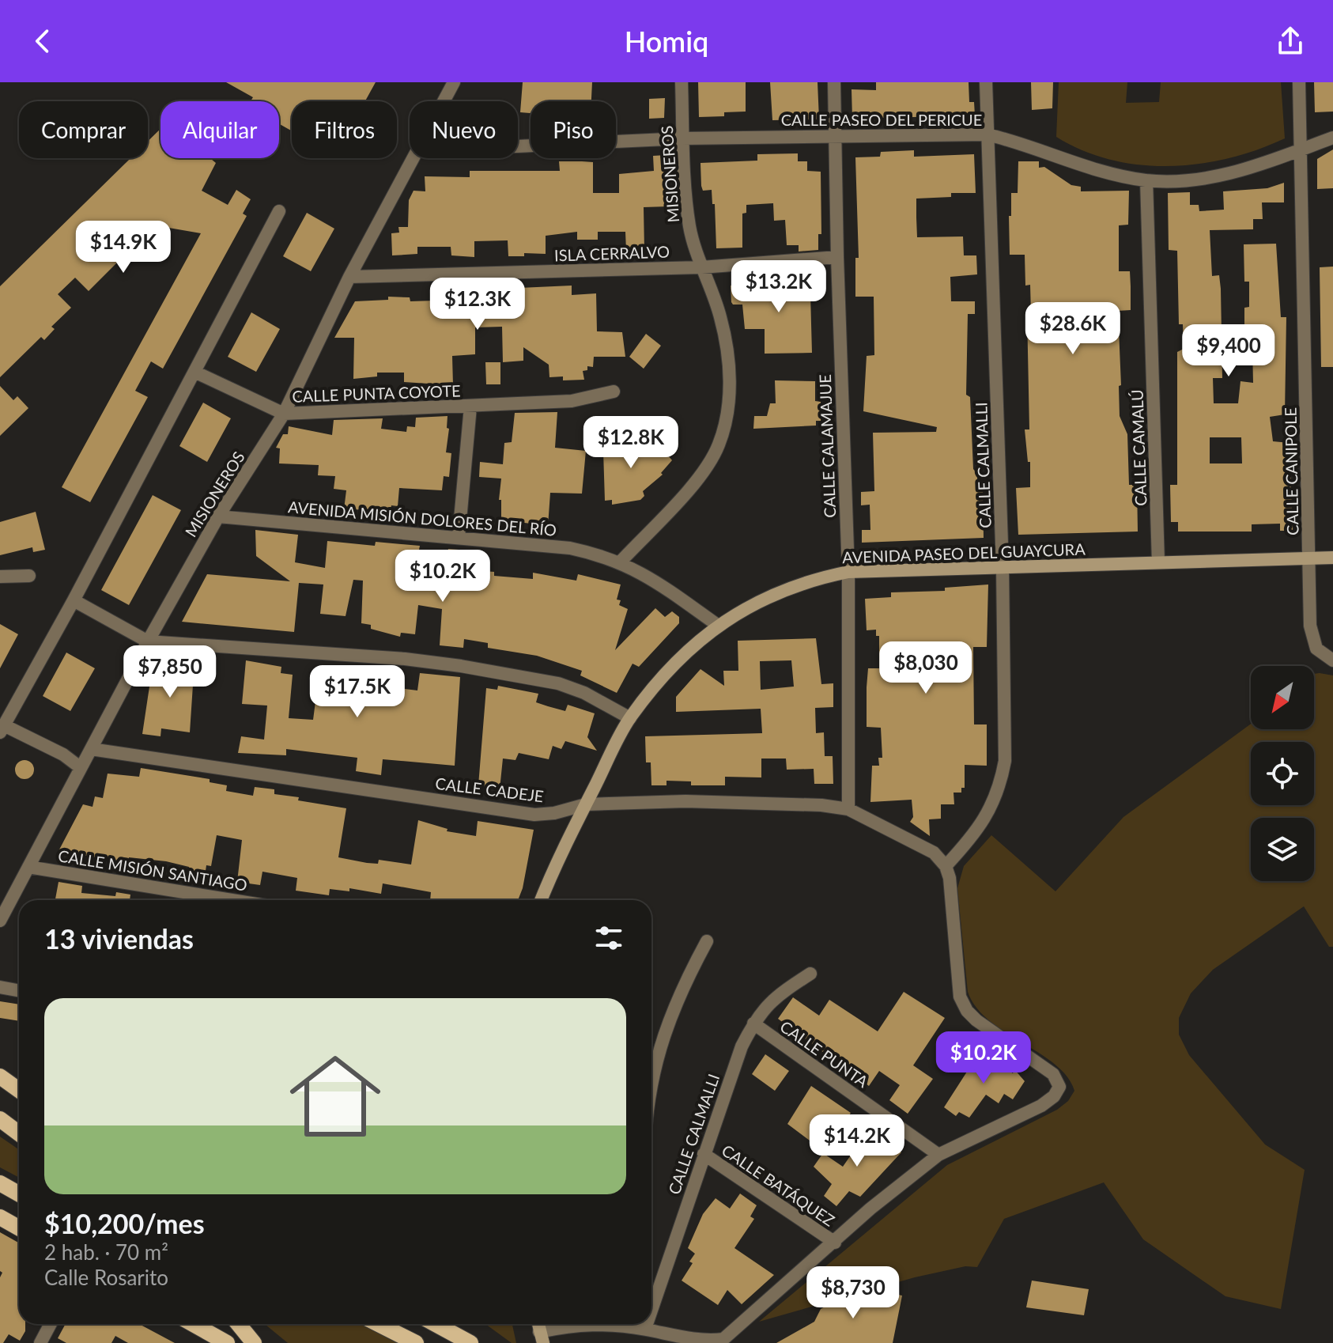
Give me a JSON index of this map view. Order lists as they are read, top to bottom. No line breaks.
{"streets":{"street":["CALLE PASEO DEL PERICUE","MISIONEROS","ISLA CERRALVO","CALLE PUNTA COYOTE","CALLE CALAMAJUE","CALLE CAMALÚ","CALLE CALMALLI","CALLE CANIPOLE","AVENIDA MISIÓN DOLORES DEL RÍO","AVENIDA PASEO DEL GUAYCURA","CALLE CADEJE","CALLE MISIÓN SANTIAGO","CALLE PUNTA","CALLE BATÁQUEZ"]},"crossings":[["CALLE PASEO DEL PERICUE","MISIONEROS"],["CALLE PASEO DEL PERICUE","CALLE CALAMAJUE"],["CALLE PASEO DEL PERICUE","CALLE CAMALÚ"],["CALLE PASEO DEL PERICUE","CALLE CALMALLI"],["CALLE PASEO DEL PERICUE","CALLE CANIPOLE"],["MISIONEROS","ISLA CERRALVO"],["MISIONEROS","CALLE PUNTA COYOTE"],["MISIONEROS","AVENIDA MISIÓN DOLORES DEL RÍO"],["MISIONEROS","CALLE CADEJE"],["MISIONEROS","CALLE MISIÓN SANTIAGO"],["ISLA CERRALVO","CALLE CALAMAJUE"],["CALLE CALAMAJUE","AVENIDA PASEO DEL GUAYCURA"],["CALLE CALAMAJUE","CALLE CADEJE"],["CALLE CAMALÚ","AVENIDA PASEO DEL GUAYCURA"],["CALLE CALMALLI","AVENIDA PASEO DEL GUAYCURA"],["CALLE CALMALLI","CALLE CADEJE"],["CALLE CALMALLI","CALLE PUNTA"],["CALLE CALMALLI","CALLE BATÁQUEZ"],["CALLE CANIPOLE","AVENIDA PASEO DEL GUAYCURA"],["AVENIDA MISIÓN DOLORES DEL RÍO","AVENIDA PASEO DEL GUAYCURA"],["AVENIDA PASEO DEL GUAYCURA","CALLE CADEJE"]],"north":"bottom left","page":{"header":"Homiq","chip":["Comprar","Alquilar","Filtros","Nuevo","Piso"],"price":["$14.9K","$13.2K","$12.3K","$28.6K","$9,400","$12.8K","$10.2K","$8,030","$7,850","$17.5K","$10.2K","$14.2K","$8,730"],"heading":"13 viviendas","list":[{"name":"$10,200/mes","note":"2 hab. · 70 m² · Calle Rosarito"}]}}
